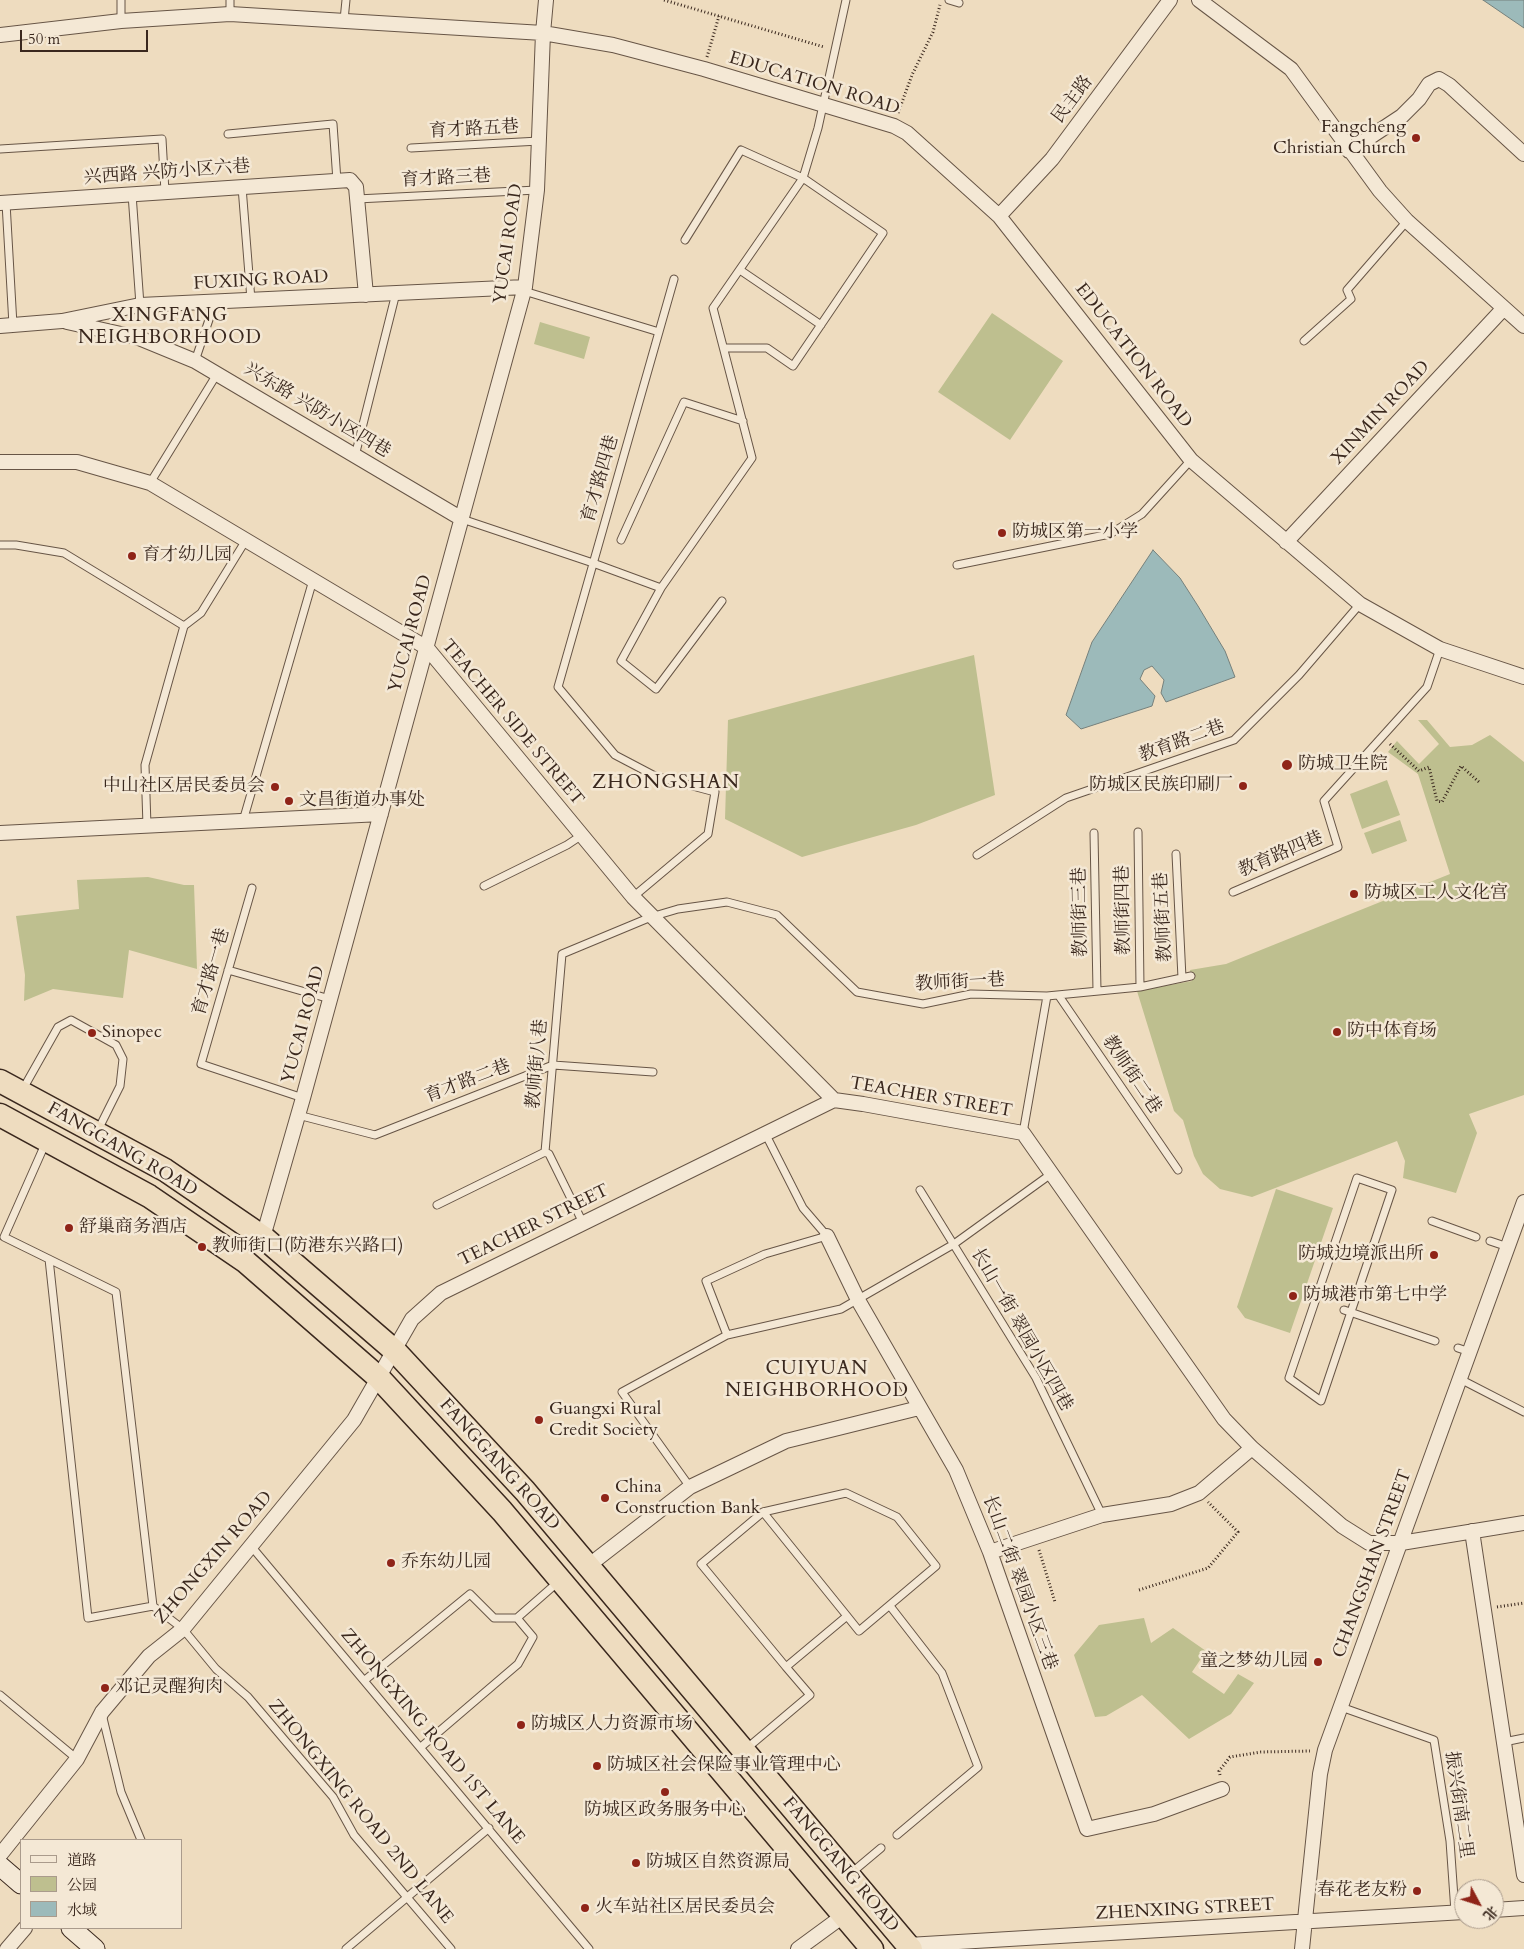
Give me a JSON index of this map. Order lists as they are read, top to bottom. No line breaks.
{"streets":{"highway":["FANGGANG ROAD"],"street":["EDUCATION ROAD","民主路","兴西路 兴防小区六巷","YUCAI ROAD","FUXING ROAD","兴东路 兴防小区四巷","XINMIN ROAD","TEACHER SIDE STREET","TEACHER STREET","ZHONGXIN ROAD","CHANGSHAN STREET","长山二街 翠园小区三巷","ZHENXING STREET"],"lane":["育才路五巷","育才路三巷","育才路四巷","教育路二巷","教育路四巷","教师街四巷","教师街三巷","教师街五巷","育才路一巷","教师街一巷","教师街八巷","教师街二巷","育才路二巷","长山一街 翠园小区四巷","ZHONGXING ROAD 1ST LANE","振兴街南二里","ZHONGXING ROAD 2ND LANE"]},"crossings":[["EDUCATION ROAD","民主路"],["EDUCATION ROAD","YUCAI ROAD"],["EDUCATION ROAD","XINMIN ROAD"],["EDUCATION ROAD","教育路二巷"],["EDUCATION ROAD","教育路四巷"],["育才路五巷","YUCAI ROAD"],["育才路三巷","YUCAI ROAD"],["YUCAI ROAD","FUXING ROAD"],["YUCAI ROAD","兴东路 兴防小区四巷"],["YUCAI ROAD","TEACHER SIDE STREET"],["YUCAI ROAD","育才路一巷"],["YUCAI ROAD","育才路二巷"],["YUCAI ROAD","FANGGANG ROAD"],["FUXING ROAD","兴东路 兴防小区四巷"],["育才路四巷","TEACHER SIDE STREET"],["TEACHER SIDE STREET","教师街一巷"],["TEACHER SIDE STREET","教师街八巷"],["TEACHER SIDE STREET","TEACHER STREET"],["教师街四巷","教师街一巷"],["教师街三巷","教师街一巷"],["教师街五巷","教师街一巷"],["教师街一巷","教师街八巷"],["教师街一巷","教师街二巷"],["教师街八巷","育才路二巷"],["TEACHER STREET","FANGGANG ROAD"],["TEACHER STREET","ZHONGXIN ROAD"],["TEACHER STREET","CHANGSHAN STREET"],["FANGGANG ROAD","ZHONGXIN ROAD"],["FANGGANG ROAD","ZHENXING STREET"],["ZHONGXIN ROAD","ZHONGXING ROAD 1ST LANE"],["ZHONGXIN ROAD","ZHONGXING ROAD 2ND LANE"],["CHANGSHAN STREET","振兴街南二里"],["CHANGSHAN STREET","ZHENXING STREET"]],"districts":["XINGFANG NEIGHBORHOOD","ZHONGSHAN","CUIYUAN NEIGHBORHOOD"],"places":["Fangcheng Christian Church","防城区第一小学","育才幼儿园","防城卫生院","防城区民族印刷厂","中山社区居民委员会","文昌街道办事处","防城区工人文化宫","防中体育场","Sinopec","舒巢商务酒店","教师街口(防港东兴路口)","防城边境派出所","防城港市第七中学","Guangxi Rural Credit Society","China Construction Bank","乔东幼儿园","童之梦幼儿园","邓记灵醒狗肉","防城区人力资源市场","防城区社会保险事业管理中心","防城区政务服务中心","防城区自然资源局","春花老友粉","火车站社区居民委员会"],"legend":["道路","公园","水域"],"scale_bar":"50 m","north":"bottom right"}
